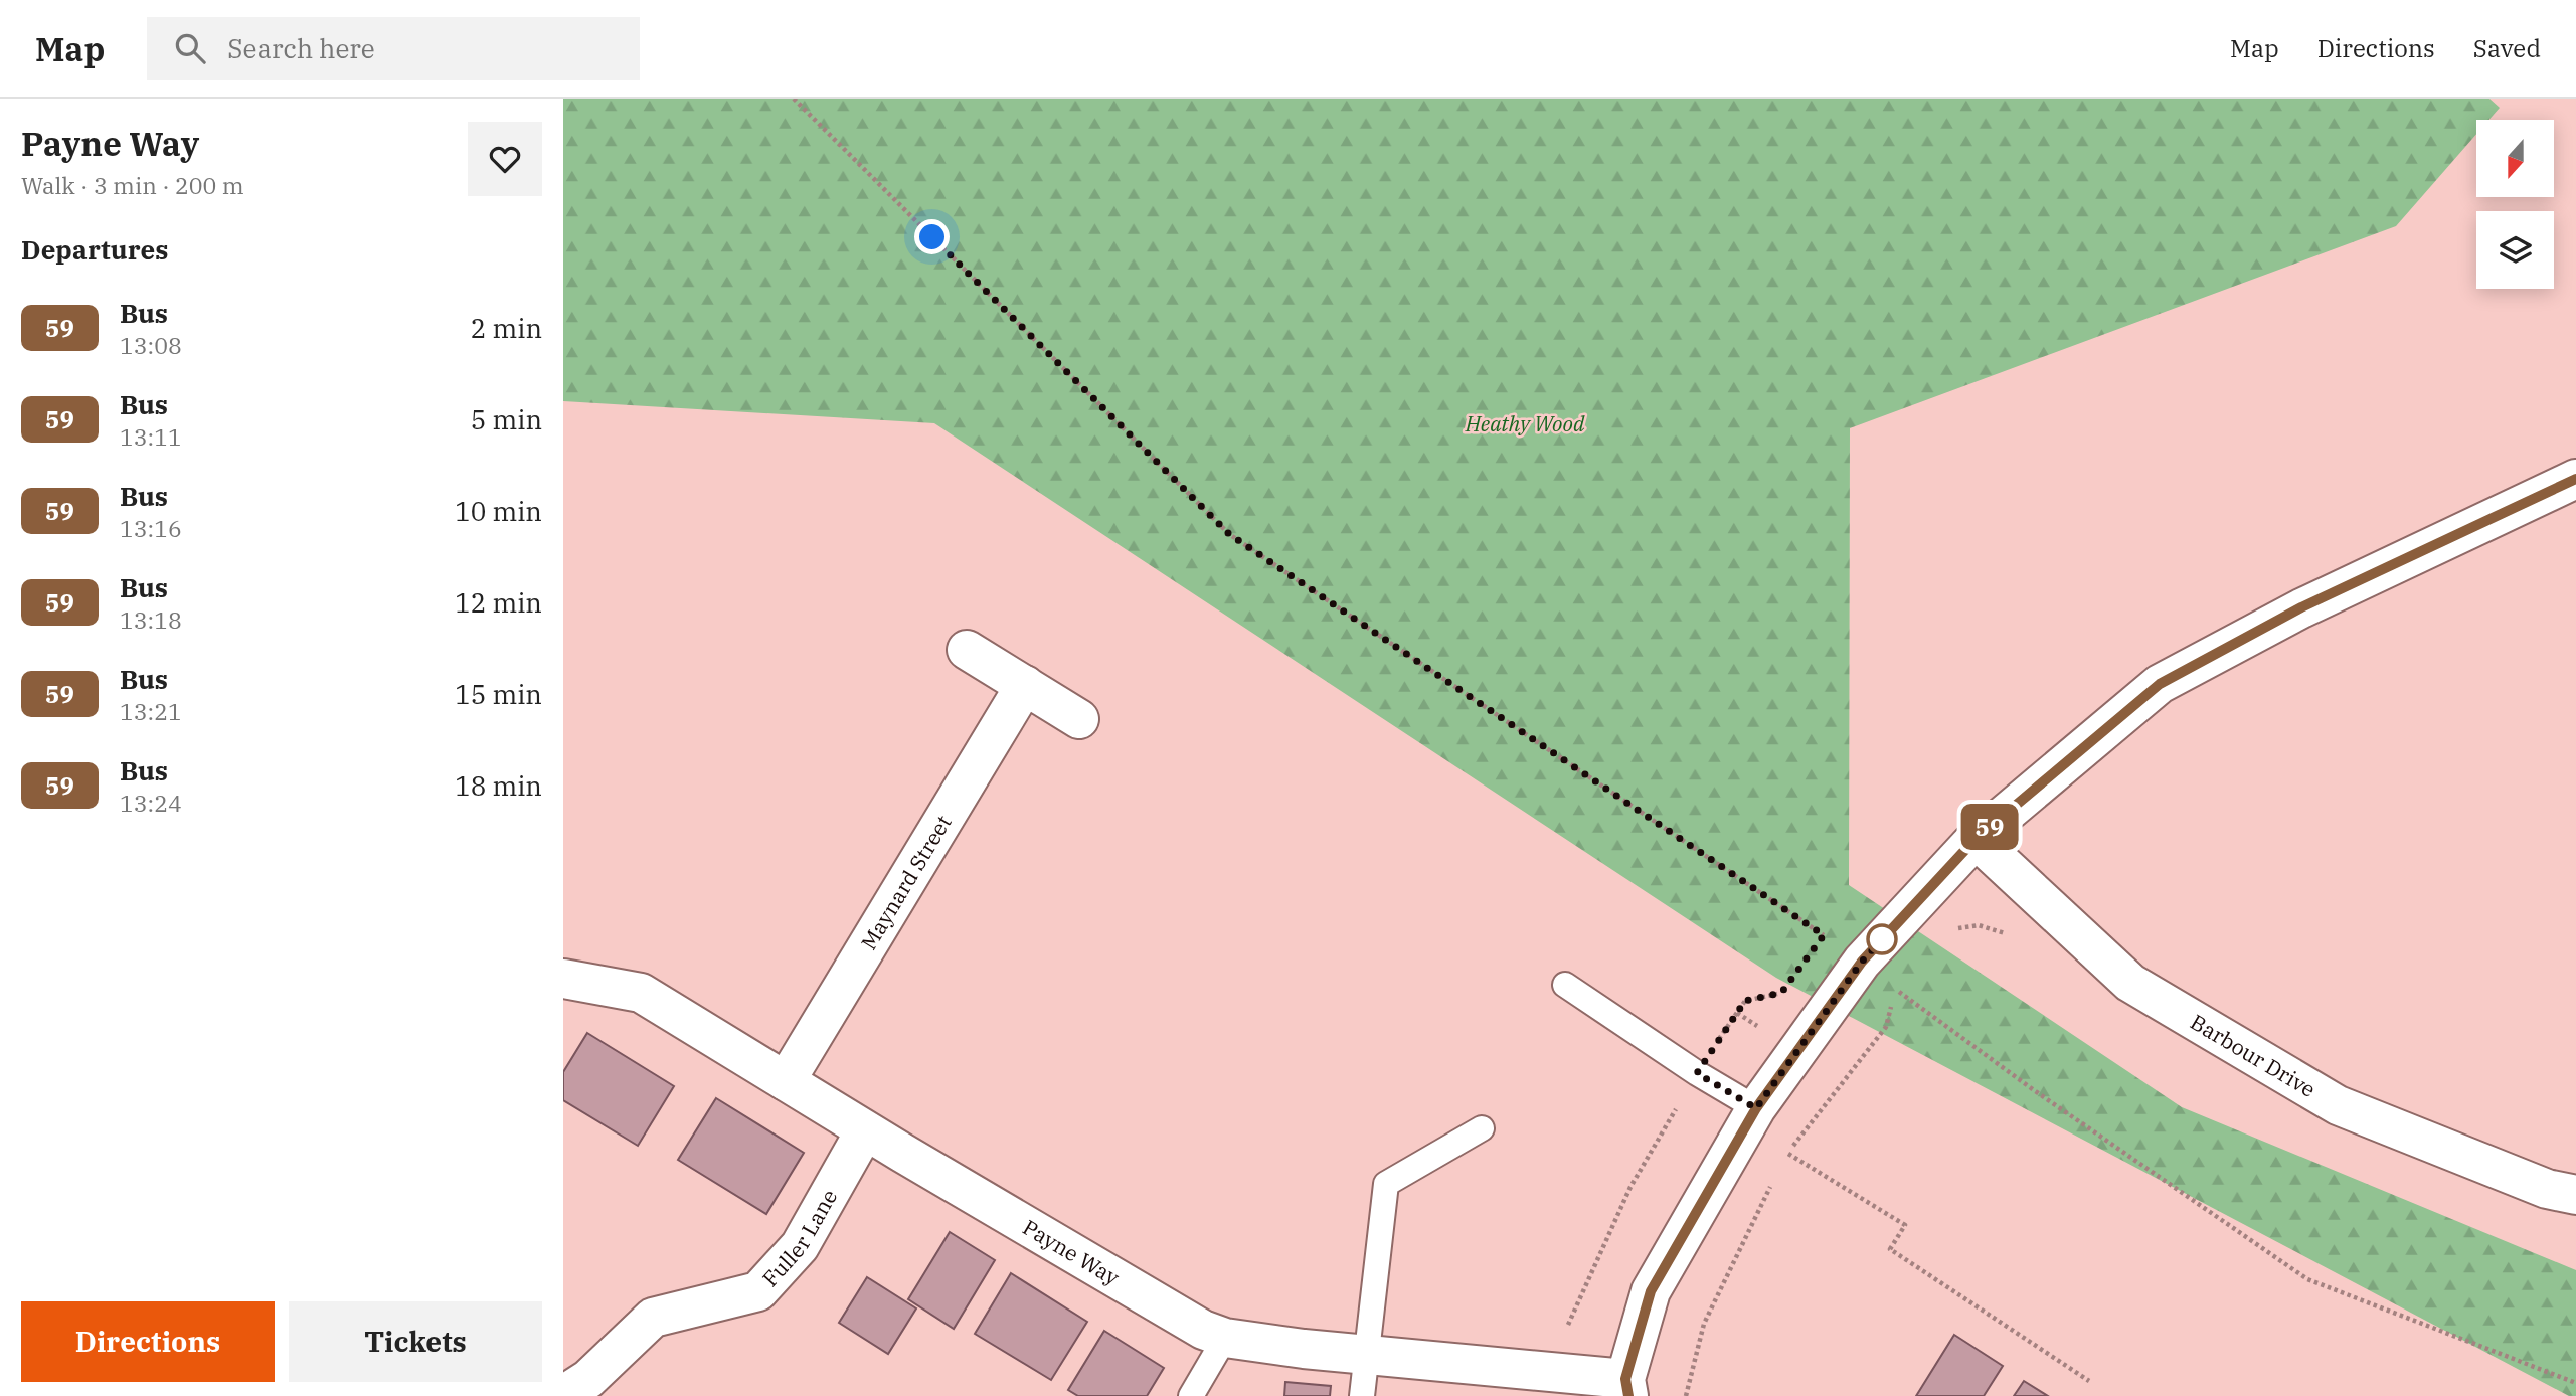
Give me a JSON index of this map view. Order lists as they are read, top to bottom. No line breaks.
{"streets":{"street":["Maynard Street","Barbour Drive","Fuller Lane","Payne Way"]},"crossings":[["Maynard Street","Payne Way"],["Fuller Lane","Payne Way"]],"parks":["Heathy Wood"],"lines":["bus line 59"],"north":"bottom","page":{"header":"Map","search":"Search here","nav":["Map","Directions","Saved"],"heading":[["Payne Way","Walk · 3 min · 200 m"],"Departures"],"on_map":"59","list":[{"mark":"59","name":"Bus","note":"13:08","value":"2 min"},{"mark":"59","name":"Bus","note":"13:11","value":"5 min"},{"mark":"59","name":"Bus","note":"13:16","value":"10 min"},{"mark":"59","name":"Bus","note":"13:18","value":"12 min"},{"mark":"59","name":"Bus","note":"13:21","value":"15 min"},{"mark":"59","name":"Bus","note":"13:24","value":"18 min"}],"buttons":["Directions","Tickets"]}}
